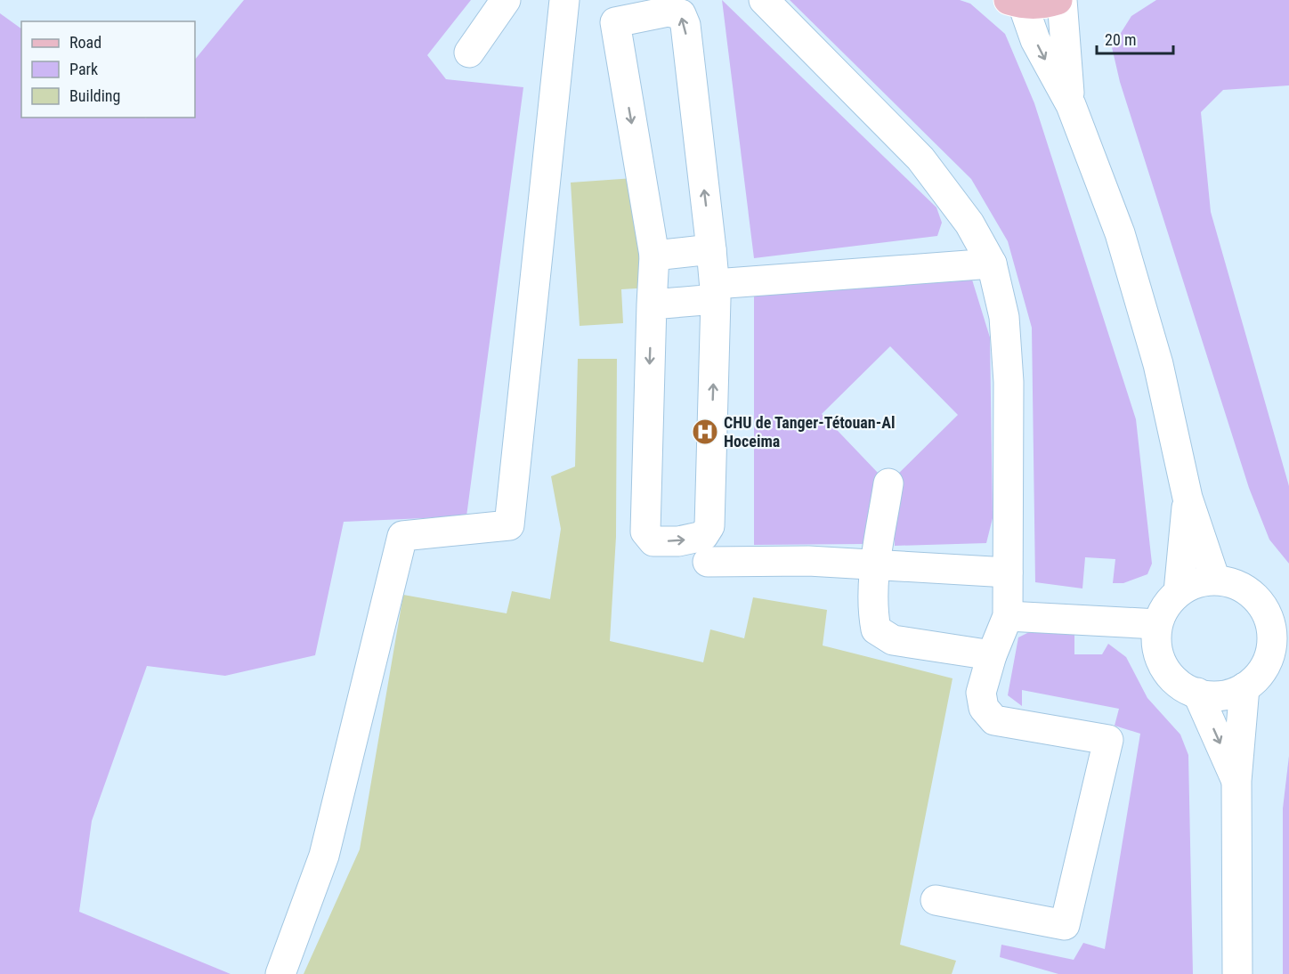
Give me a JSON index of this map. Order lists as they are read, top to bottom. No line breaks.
{"places":{"hospital":["CHU de Tanger-Tétouan-Al Hoceima"]},"legend":["Road","Park","Building"],"scale_bar":"20 m"}
